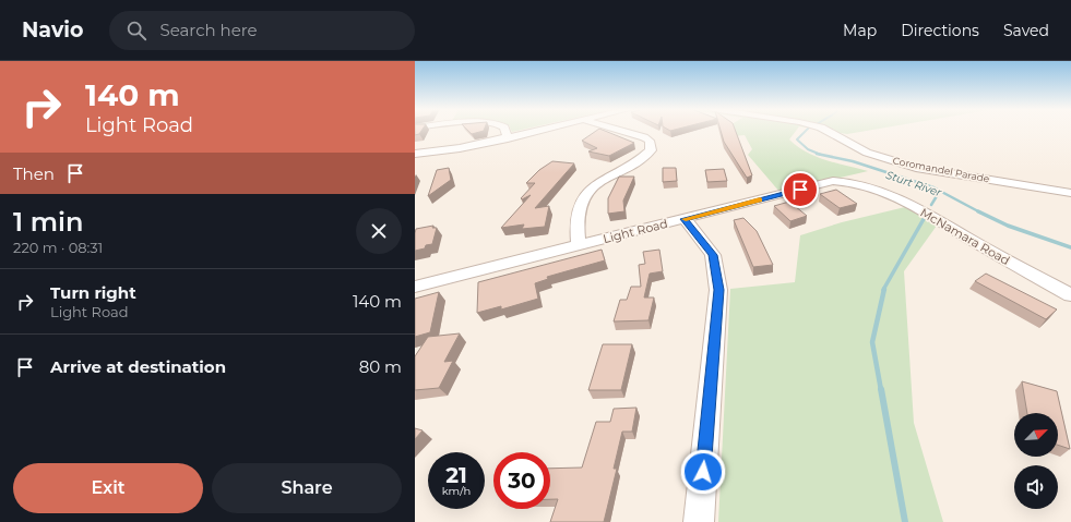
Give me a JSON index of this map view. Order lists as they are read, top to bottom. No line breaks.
{"streets":{"street":["Coromandel Parade","Light Road","McNamara Road"]},"crossings":[["Light Road","McNamara Road"]],"water":["Sturt River"],"north":"top right","page":{"header":"Navio","search":"Search here","nav":["Map","Directions","Saved"],"turn":["140 m","Light Road"],"then":"Then","heading":["1 min","220 m · 08:31"],"list":[{"name":"Turn right","note":"Light Road","value":"140 m"},{"name":"Arrive at destination","value":"80 m"}],"speed":"21 km/h","limit":"30","buttons":["Exit","Share"]}}
